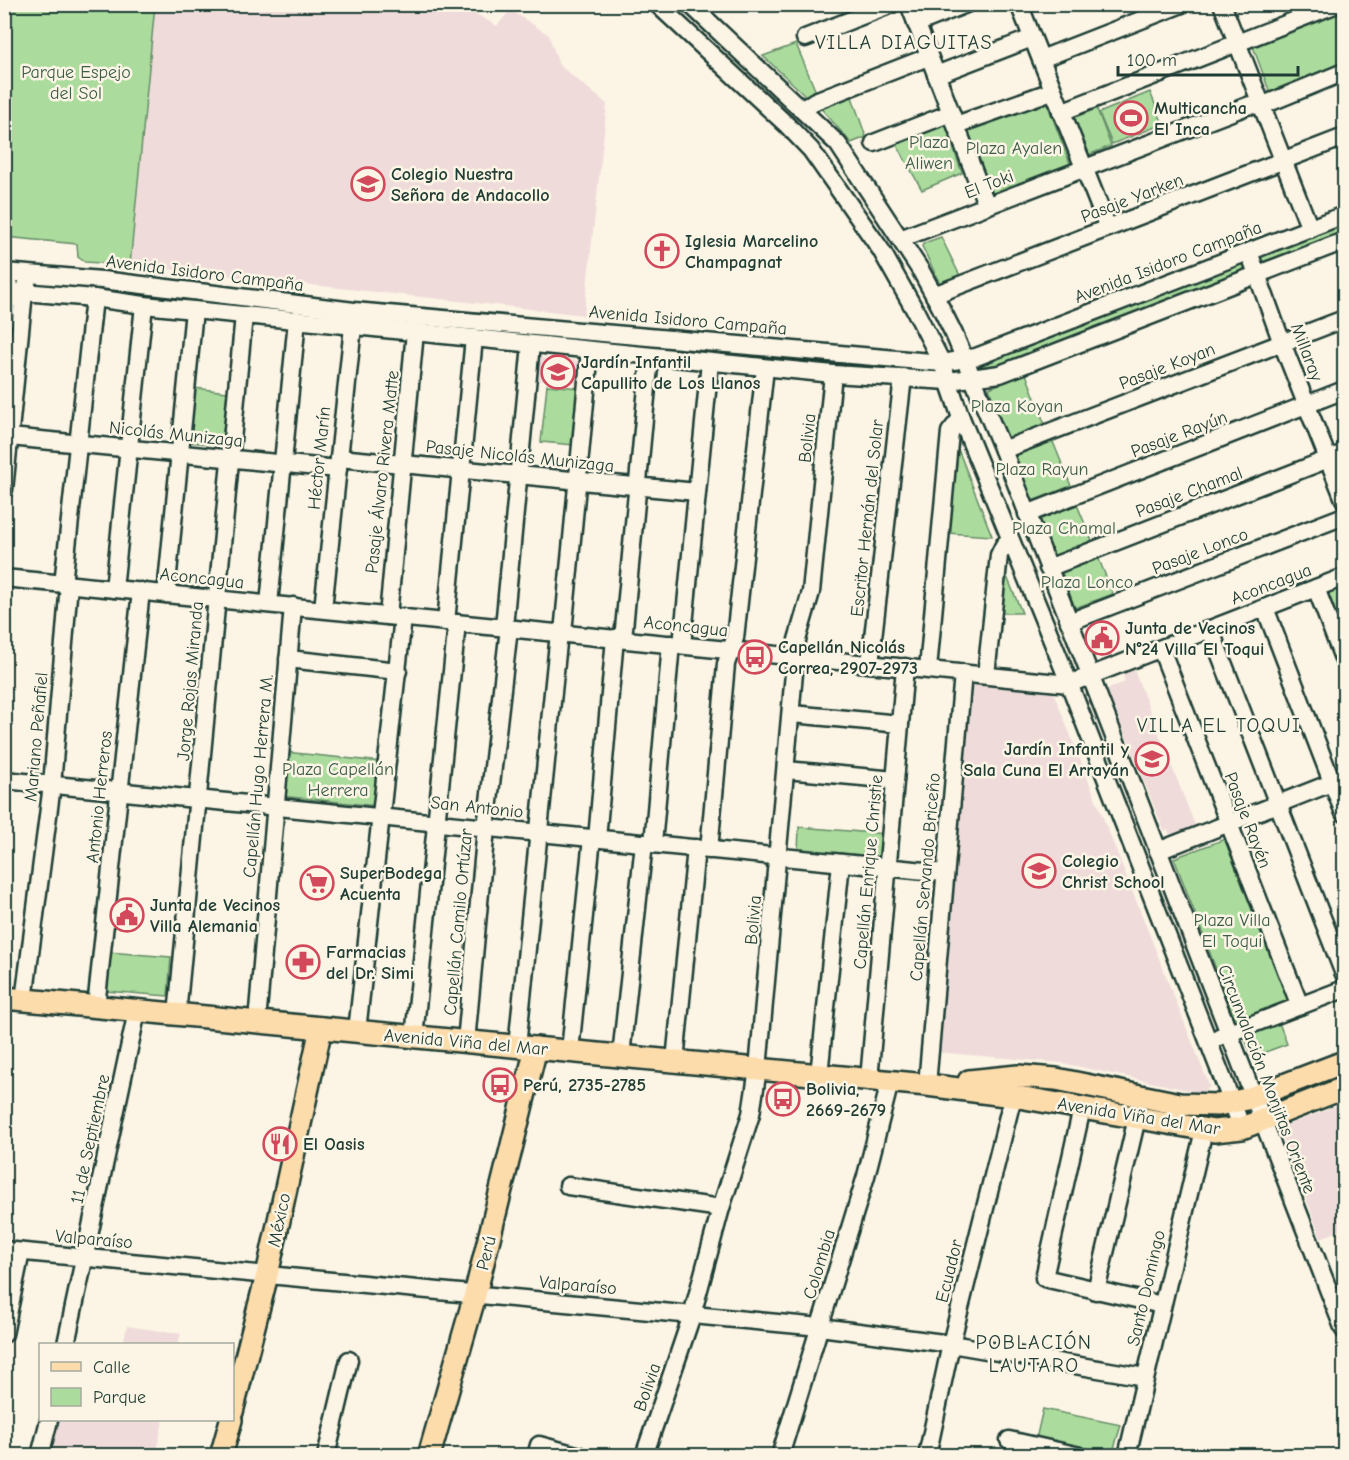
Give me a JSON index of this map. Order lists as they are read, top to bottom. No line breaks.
{"streets":{"main road":["Avenida Viña del Mar","México","Perú"],"street":["El Toki","Pasaje Yarken","Avenida Isidoro Campaña","Millaray","Pasaje Koyan","Nicolás Munizaga","Pasaje Rayún","Bolivia","Pasaje Nicolás Munizaga","Héctor Marín","Pasaje Álvaro Rivera Matte","Pasaje Chamal","Escritor Hernán del Solar","Pasaje Lonco","Aconcagua","Jorge Rojas Miranda","Mariano Peñafiel","Capellán Hugo Herrera M.","Antonio Herreros","San Antonio","Pasaje Rayén","Capellán Enrique Christie","Capellán Servando Briceño","Capellán Camilo Ortúzar","Circunvalación Monjitas Oriente","11 de Septiembre","Valparaíso","Colombia","Ecuador","Santo Domingo"]},"crossings":[["El Toki","Circunvalación Monjitas Oriente"],["Pasaje Yarken","Circunvalación Monjitas Oriente"],["Avenida Isidoro Campaña","Millaray"],["Avenida Isidoro Campaña","Bolivia"],["Avenida Isidoro Campaña","Héctor Marín"],["Avenida Isidoro Campaña","Pasaje Álvaro Rivera Matte"],["Avenida Isidoro Campaña","Escritor Hernán del Solar"],["Avenida Isidoro Campaña","Jorge Rojas Miranda"],["Avenida Isidoro Campaña","Mariano Peñafiel"],["Avenida Isidoro Campaña","Capellán Camilo Ortúzar"],["Avenida Isidoro Campaña","Circunvalación Monjitas Oriente"],["Millaray","Pasaje Koyan"],["Millaray","Pasaje Rayún"],["Millaray","Pasaje Chamal"],["Pasaje Koyan","Circunvalación Monjitas Oriente"],["Nicolás Munizaga","Pasaje Nicolás Munizaga"],["Nicolás Munizaga","Héctor Marín"],["Nicolás Munizaga","Jorge Rojas Miranda"],["Nicolás Munizaga","Mariano Peñafiel"],["Pasaje Rayún","Circunvalación Monjitas Oriente"],["Bolivia","Aconcagua"],["Bolivia","San Antonio"],["Bolivia","Avenida Viña del Mar"],["Bolivia","Valparaíso"],["Pasaje Nicolás Munizaga","Héctor Marín"],["Pasaje Nicolás Munizaga","Pasaje Álvaro Rivera Matte"],["Pasaje Nicolás Munizaga","Capellán Camilo Ortúzar"],["Héctor Marín","Aconcagua"],["Pasaje Álvaro Rivera Matte","Aconcagua"],["Pasaje Álvaro Rivera Matte","San Antonio"],["Pasaje Álvaro Rivera Matte","Avenida Viña del Mar"],["Pasaje Chamal","Circunvalación Monjitas Oriente"],["Escritor Hernán del Solar","Aconcagua"],["Pasaje Lonco","Circunvalación Monjitas Oriente"],["Aconcagua","Jorge Rojas Miranda"],["Aconcagua","Mariano Peñafiel"],["Aconcagua","Capellán Hugo Herrera M."],["Aconcagua","Antonio Herreros"],["Aconcagua","Pasaje Rayén"],["Aconcagua","Capellán Enrique Christie"],["Aconcagua","Capellán Servando Briceño"],["Aconcagua","Capellán Camilo Ortúzar"],["Aconcagua","Circunvalación Monjitas Oriente"],["Jorge Rojas Miranda","San Antonio"],["Jorge Rojas Miranda","Avenida Viña del Mar"],["Mariano Peñafiel","San Antonio"],["Mariano Peñafiel","Avenida Viña del Mar"],["Capellán Hugo Herrera M.","San Antonio"],["Capellán Hugo Herrera M.","Avenida Viña del Mar"],["Antonio Herreros","San Antonio"],["Antonio Herreros","Avenida Viña del Mar"],["San Antonio","Capellán Enrique Christie"],["San Antonio","Capellán Servando Briceño"],["San Antonio","Capellán Camilo Ortúzar"],["Capellán Enrique Christie","Avenida Viña del Mar"],["Capellán Enrique Christie","Colombia"],["Capellán Servando Briceño","Avenida Viña del Mar"],["Capellán Camilo Ortúzar","Avenida Viña del Mar"],["Avenida Viña del Mar","Circunvalación Monjitas Oriente"],["Avenida Viña del Mar","11 de Septiembre"],["Avenida Viña del Mar","México"],["Avenida Viña del Mar","Perú"],["Avenida Viña del Mar","Colombia"],["Avenida Viña del Mar","Ecuador"],["Avenida Viña del Mar","Santo Domingo"],["11 de Septiembre","Valparaíso"],["México","Valparaíso"],["Valparaíso","Perú"],["Valparaíso","Colombia"],["Valparaíso","Ecuador"],["Valparaíso","Santo Domingo"]],"districts":["VILLA DIAGUITAS","VILLA EL TOQUI","POBLACIÓN LAUTARO"],"parks":["Parque Espejo del Sol","Plaza Aliwen","Plaza Ayalen","Plaza Koyan","Plaza Rayun","Plaza Chamal","Plaza Lonco","Plaza Capellán Herrera","Plaza Villa El Toqui"],"places":{"sports":["Multicancha El Inca"],"school or university":["Colegio Nuestra Señora de Andacollo","Jardín Infantil Capullito de Los Llanos","Jardín Infantil y Sala Cuna El Arrayán","Colegio Christ School"],"church":["Iglesia Marcelino Champagnat"],"public building":["Junta de Vecinos N°24 Villa El Toqui","Junta de Vecinos Villa Alemania"],"bus stop":["Capellán Nicolás Correa, 2907-2973","Perú, 2735-2785","Bolivia, 2669-2679"],"supermarket":["SuperBodega Acuenta"],"pharmacy":["Farmacias del Dr. Simi"],"restaurant":["El Oasis"]},"legend":["Calle","Parque"],"scale_bar":"100 m"}
